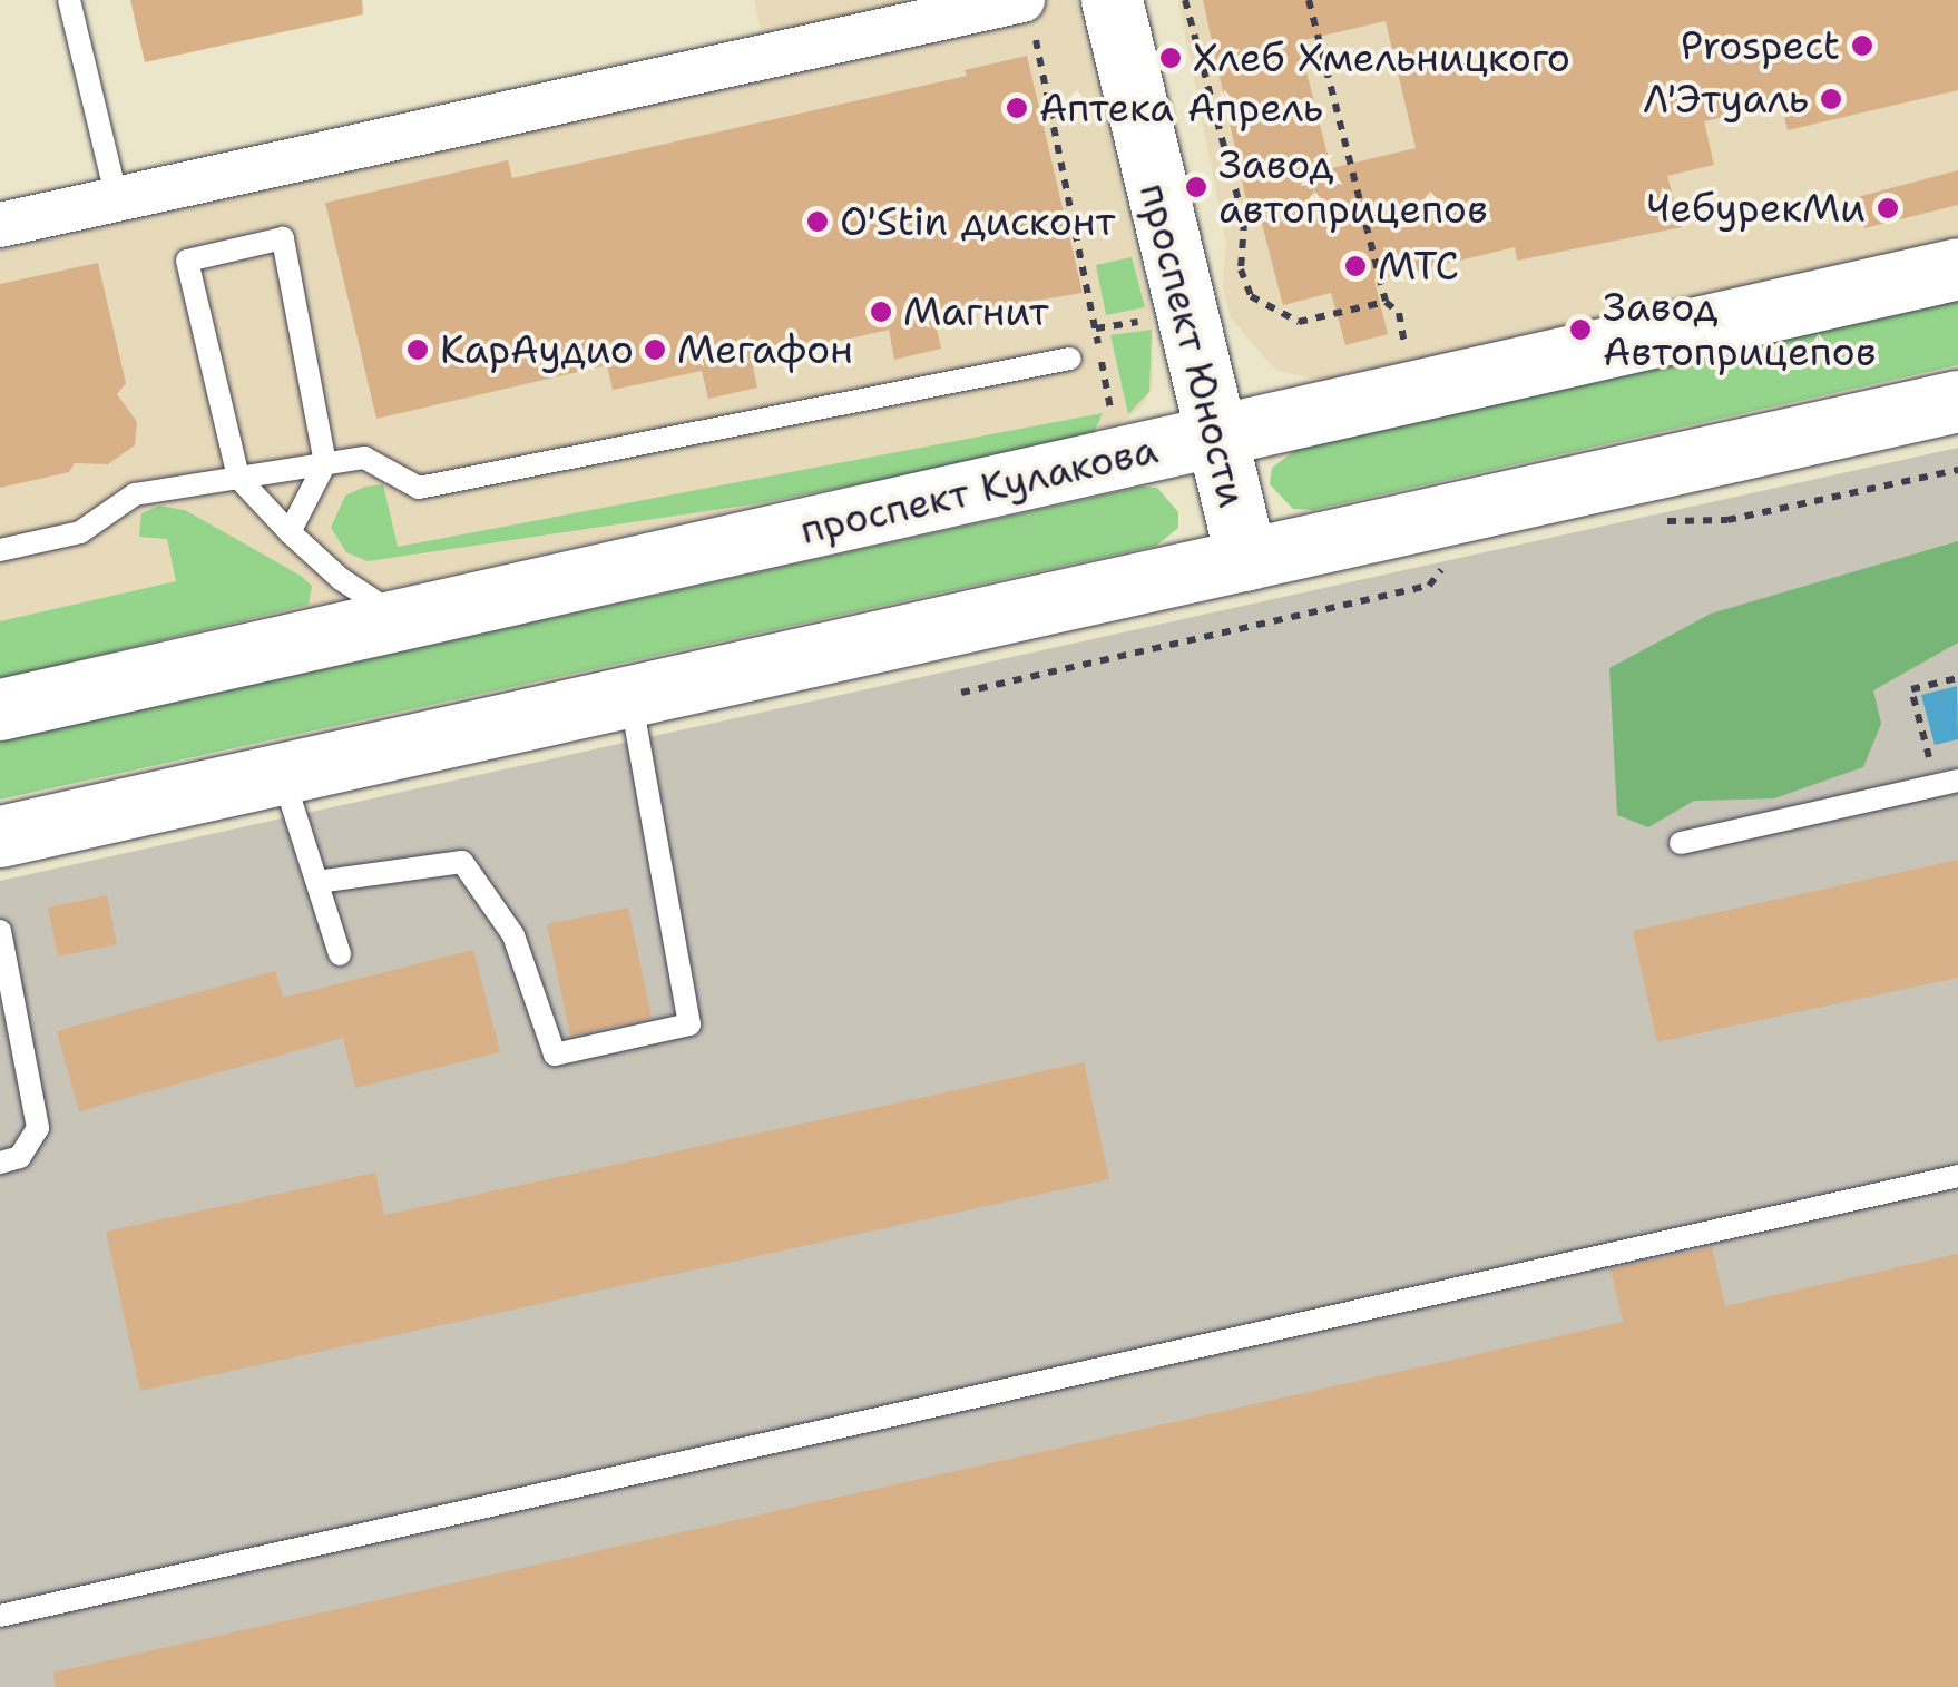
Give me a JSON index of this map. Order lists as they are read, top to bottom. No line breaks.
{"streets":{"main road":["проспект Юности","проспект Кулакова"]},"crossings":[["проспект Юности","проспект Кулакова"]],"places":["Prospect","Хлеб Хмельницкого","Л'Этуаль","Аптека Апрель","Завод автоприцепов","ЧебурекМи","O'Stin дисконт","МТС","Магнит","Завод Автоприцепов","КарАудио","Мегафон"]}
